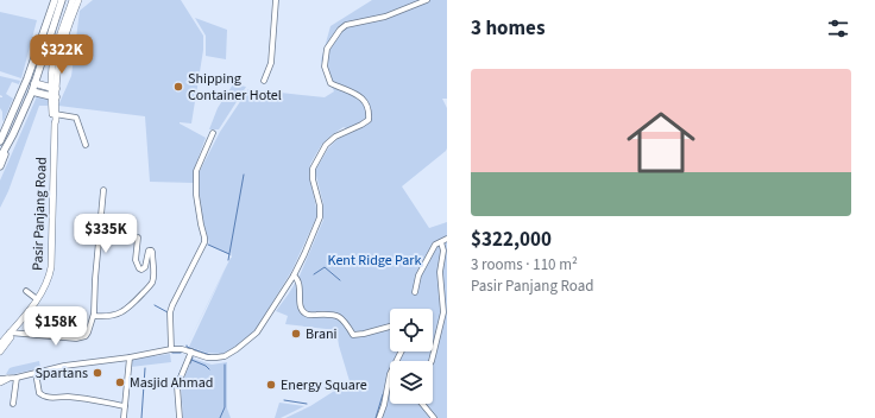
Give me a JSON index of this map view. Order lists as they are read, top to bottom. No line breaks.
{"streets":{"main road":["Pasir Panjang Road"]},"parks":["Kent Ridge Park"],"places":["Shipping Container Hotel","Brani","Spartans","Masjid Ahmad","Energy Square"],"page":{"heading":"3 homes","price":["$322K","$335K","$158K"],"list":[{"name":"$322,000","note":"3 rooms · 110 m² · Pasir Panjang Road"}]}}
